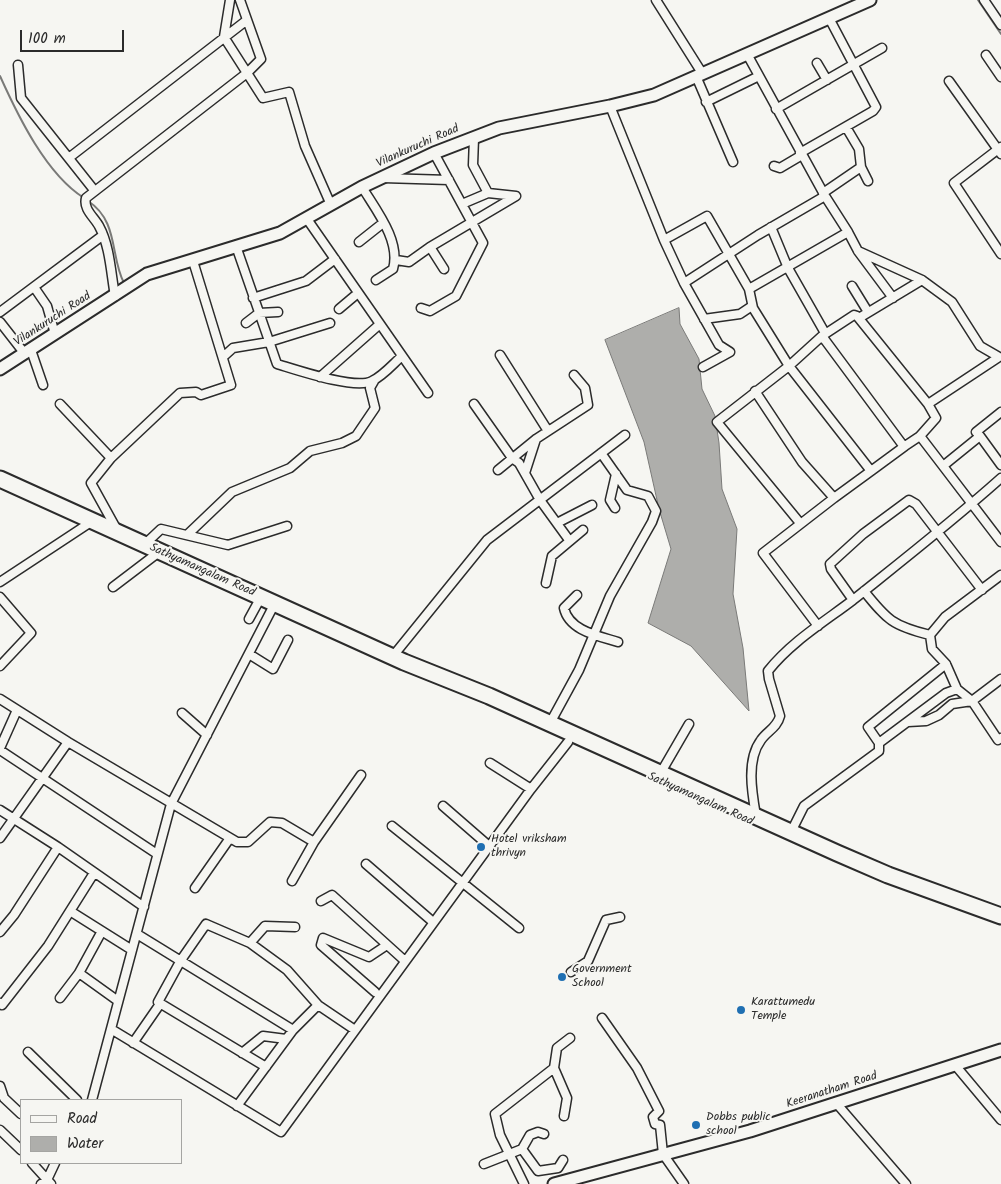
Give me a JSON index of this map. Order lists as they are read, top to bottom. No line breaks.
{"streets":{"highway":["Sathyamangalam Road"],"street":["Vilankuruchi Road","Keeranatham Road"]},"places":["Hotel vriksham thrivyn","Government School","Karattumedu Temple","Dobbs public school"],"legend":["Road","Water"],"scale_bar":"100 m"}
